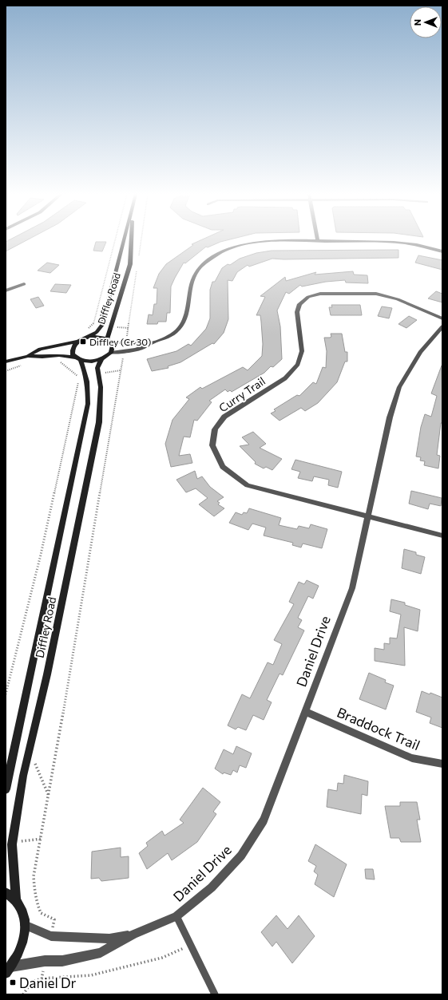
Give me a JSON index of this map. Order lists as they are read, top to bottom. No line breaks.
{"streets":{"main road":["Diffley Road"],"street":["Curry Trail","Daniel Drive","Braddock Trail"]},"crossings":[["Curry Trail","Daniel Drive"],["Daniel Drive","Braddock Trail"]],"places":{"transit":["Diffley (Cr 30)","Daniel Dr"]},"north":"left"}
